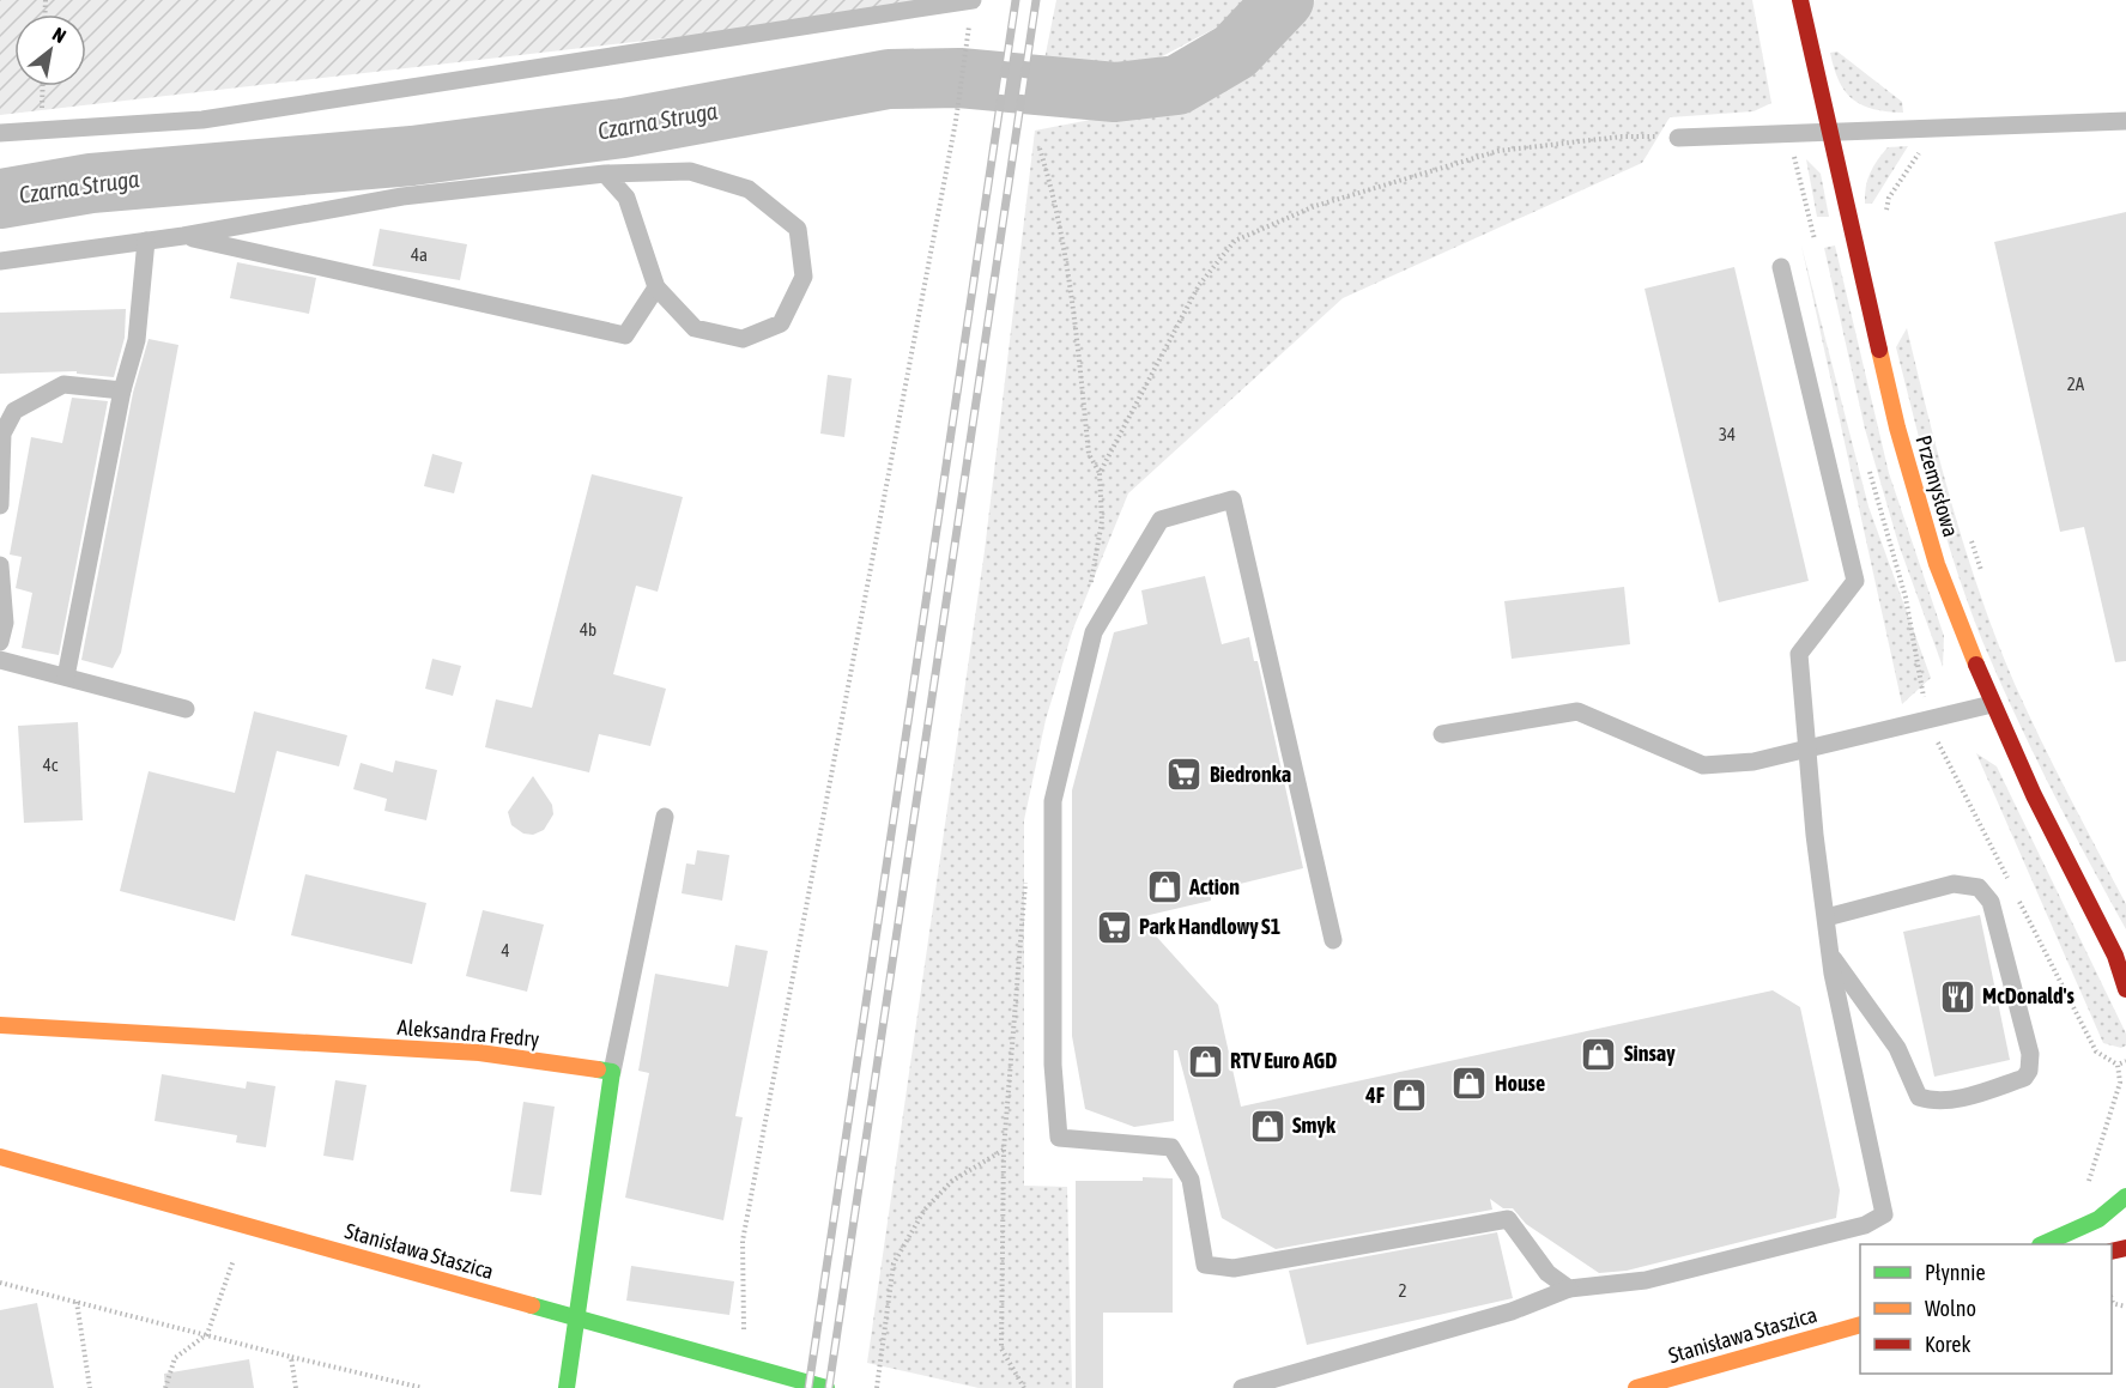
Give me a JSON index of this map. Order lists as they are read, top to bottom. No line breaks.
{"streets":{"street":["Przemysłowa","Aleksandra Fredry","Stanisława Staszica"]},"water":["Czarna Struga"],"places":{"supermarket":["Biedronka","Park Handlowy S1"],"shop":["Action","Sinsay","RTV Euro AGD","House","4F","Smyk"],"restaurant":["McDonald's"]},"house_numbers":["4a","2A","34","4b","4c","4","2"],"legend":["Płynnie","Wolno","Korek"],"north":"top right"}
